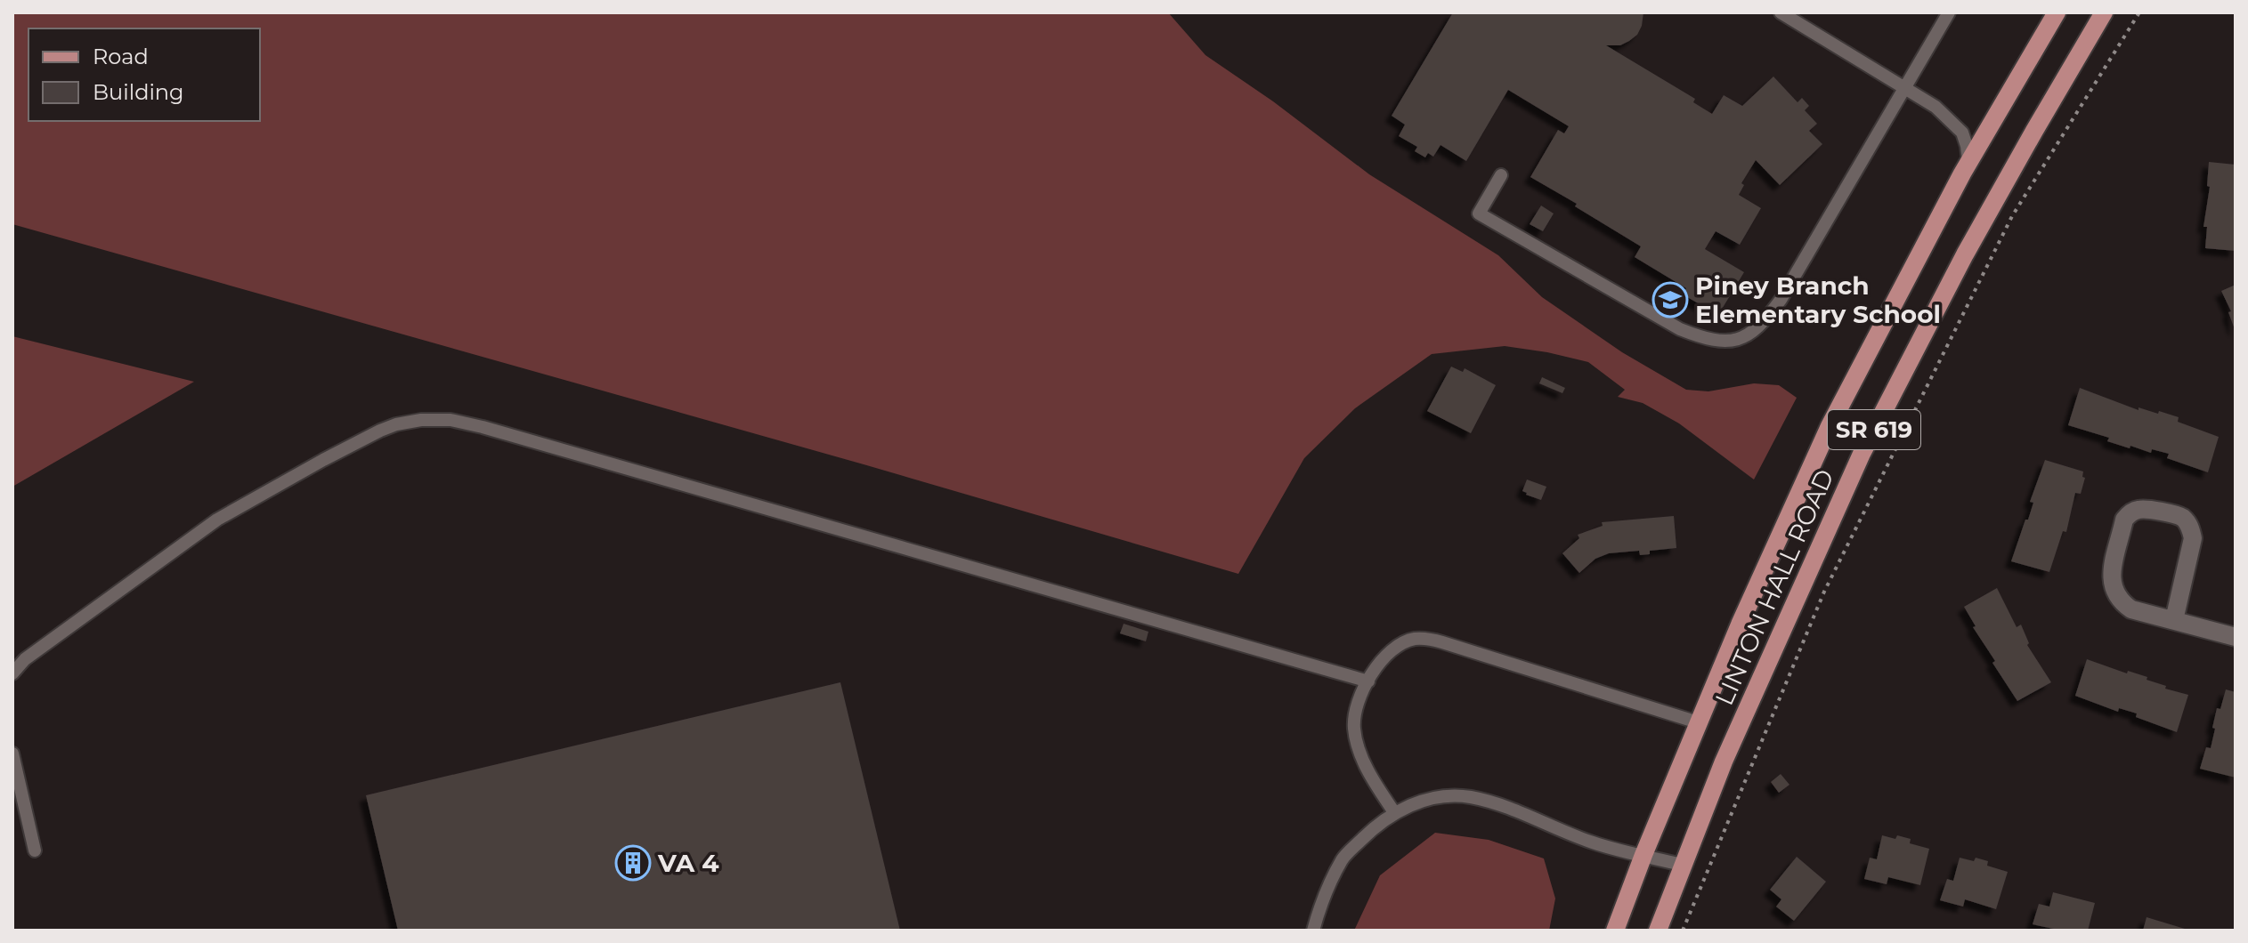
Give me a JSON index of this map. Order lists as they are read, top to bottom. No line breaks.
{"streets":{"main road":["SR 619","LINTON HALL ROAD"]},"places":{"school or university":["Piney Branch Elementary School"],"building":["VA 4"]},"legend":["Road","Building"]}
